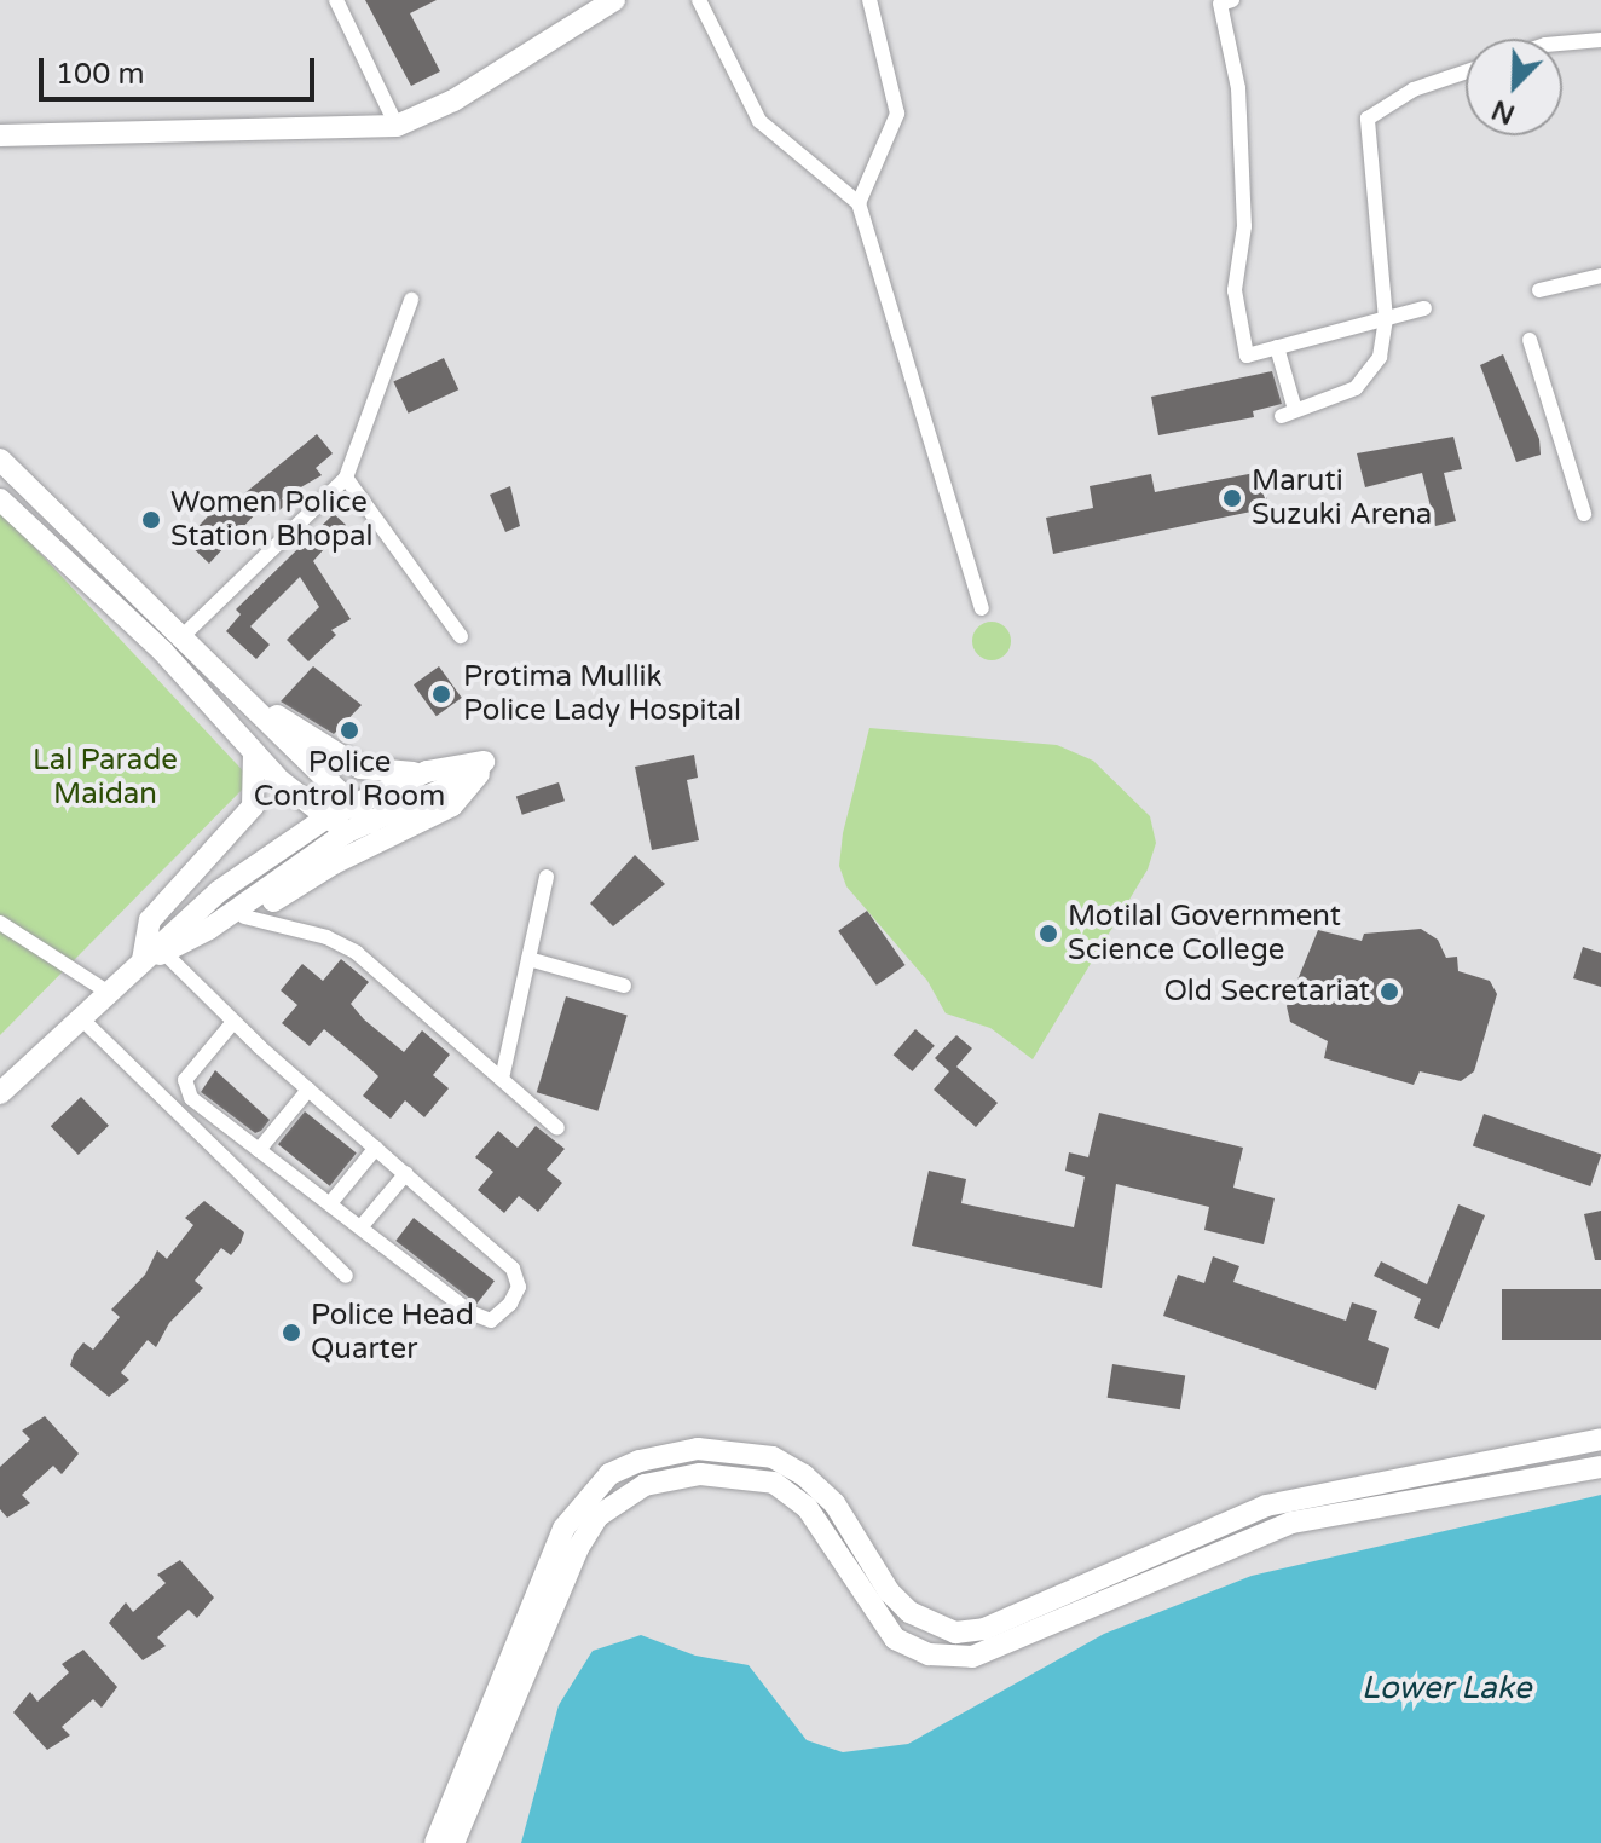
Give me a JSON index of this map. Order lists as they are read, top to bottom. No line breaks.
{"water":["Lower Lake"],"parks":["Lal Parade Maidan"],"places":["Maruti Suzuki Arena","Women Police Station Bhopal","Protima Mullik Police Lady Hospital","Police Control Room","Motilal Government Science College","Old Secretariat","Police Head Quarter"],"scale_bar":"100 m","north":"bottom left"}
